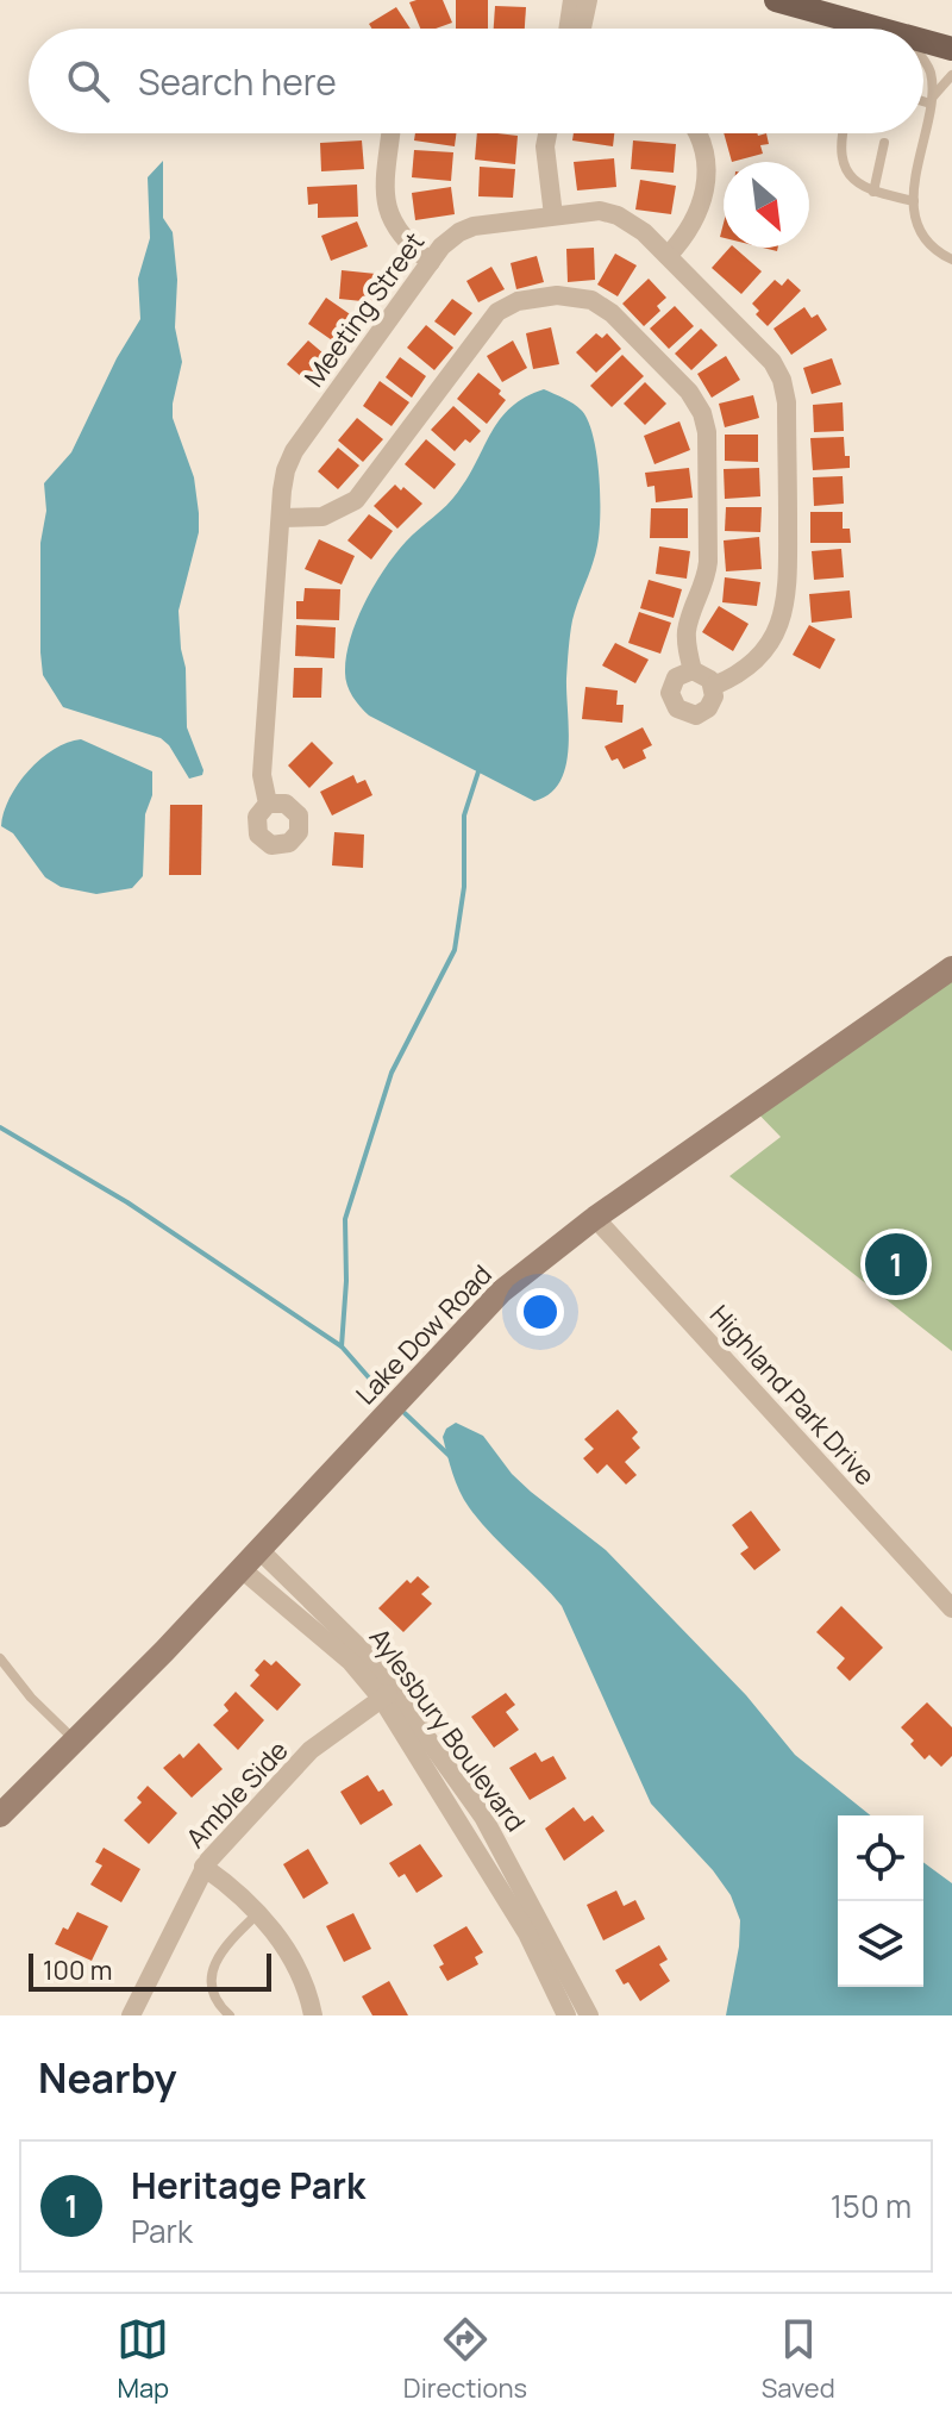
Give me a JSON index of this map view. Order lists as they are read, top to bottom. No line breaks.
{"streets":{"street":["Meeting Street","Lake Dow Road","Highland Park Drive","Aylesbury Boulevard","Amble Side"]},"crossings":[["Lake Dow Road","Highland Park Drive"],["Lake Dow Road","Aylesbury Boulevard"],["Aylesbury Boulevard","Amble Side"]],"scale_bar":"100 m","north":"bottom right","page":{"search":"Search here","pins":"1","scale":"100 m","heading":"Nearby","list":[{"mark":"1","name":"Heritage Park","note":"Park","value":"150 m"}],"nav":["Map","Directions","Saved"]}}
